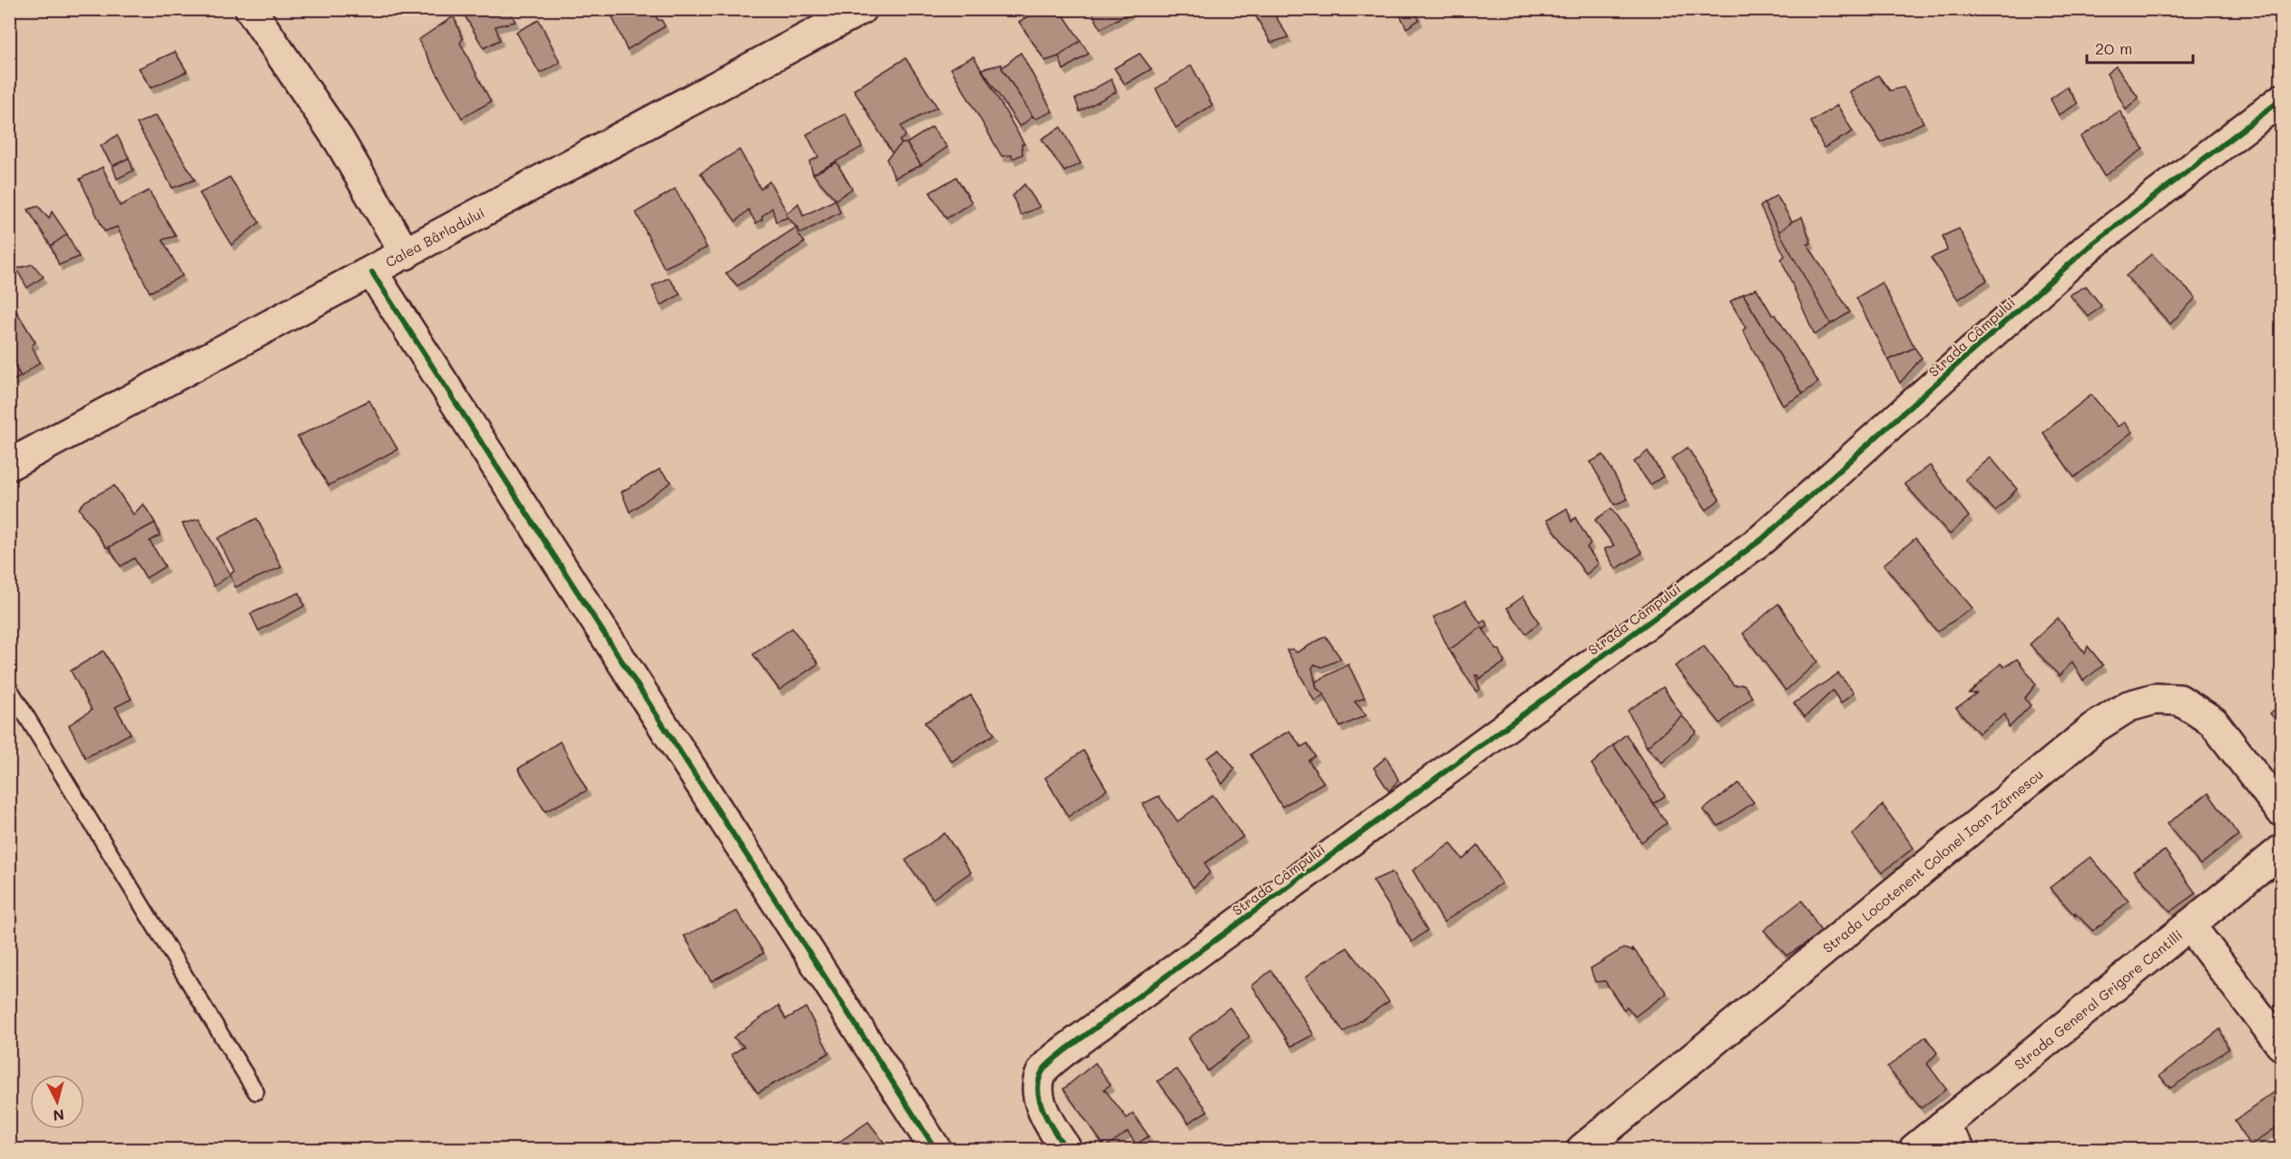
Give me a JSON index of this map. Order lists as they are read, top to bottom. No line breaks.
{"streets":{"street":["Calea Bârladului","Strada Câmpului","Strada Locotenent Colonel Ioan Zărnescu","Strada General Grigore Cantilli"]},"scale_bar":"20 m","north":"bottom"}
